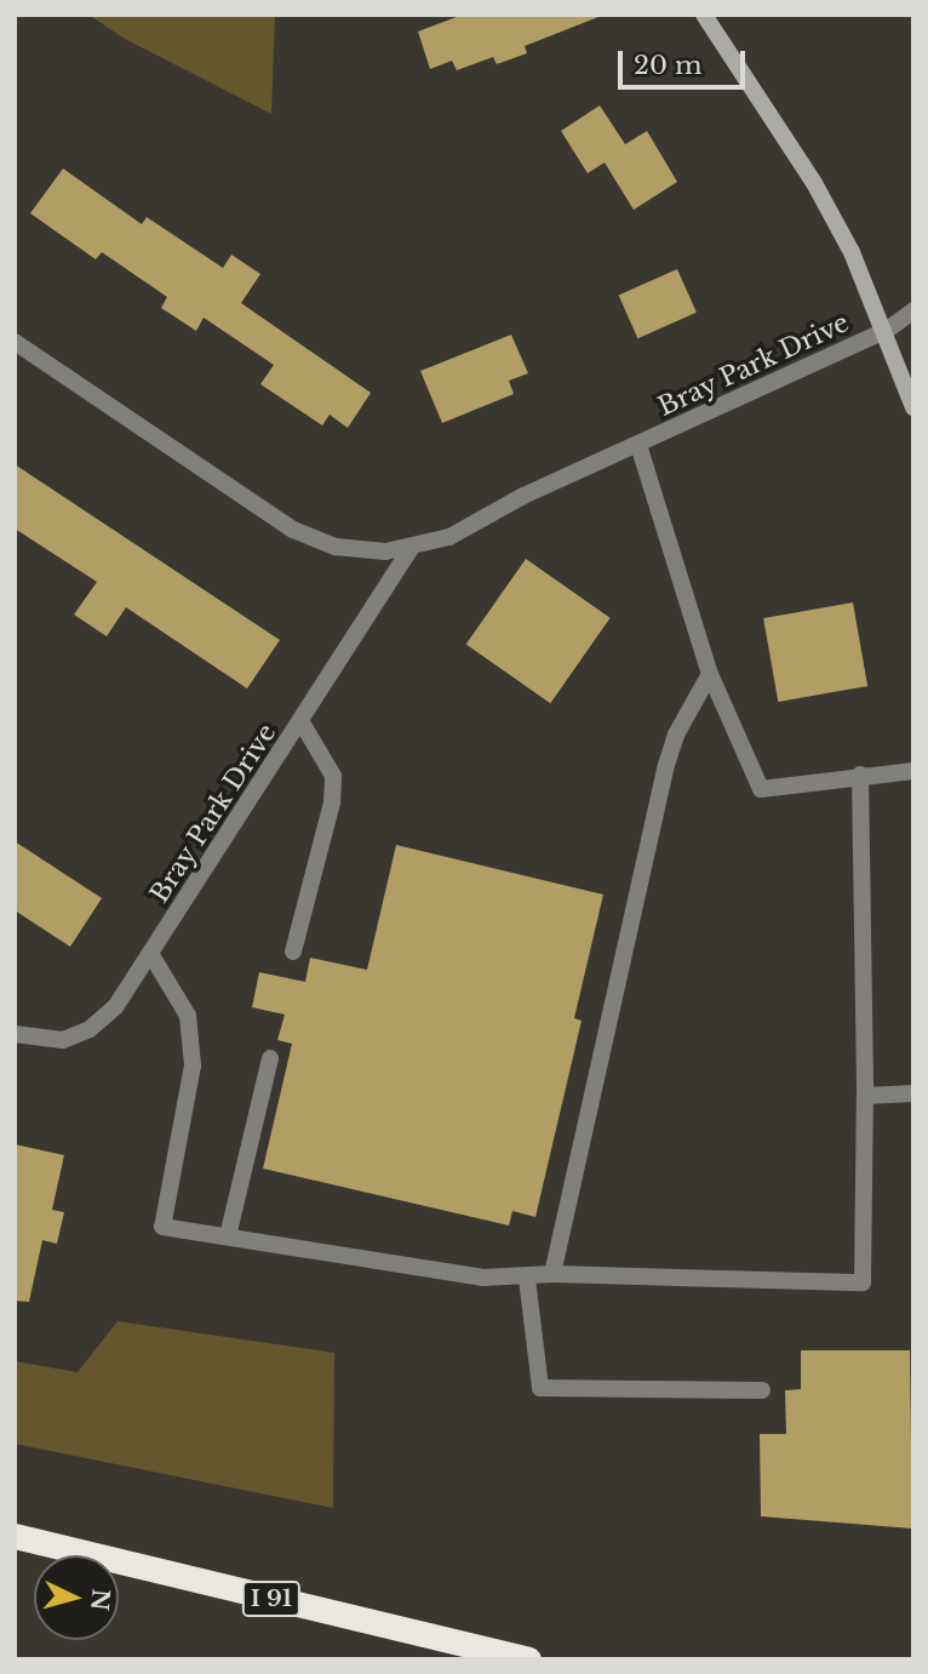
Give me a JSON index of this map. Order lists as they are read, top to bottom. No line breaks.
{"streets":{"highway":["I 91"],"street":["Bray Park Drive"]},"scale_bar":"20 m","north":"right"}
